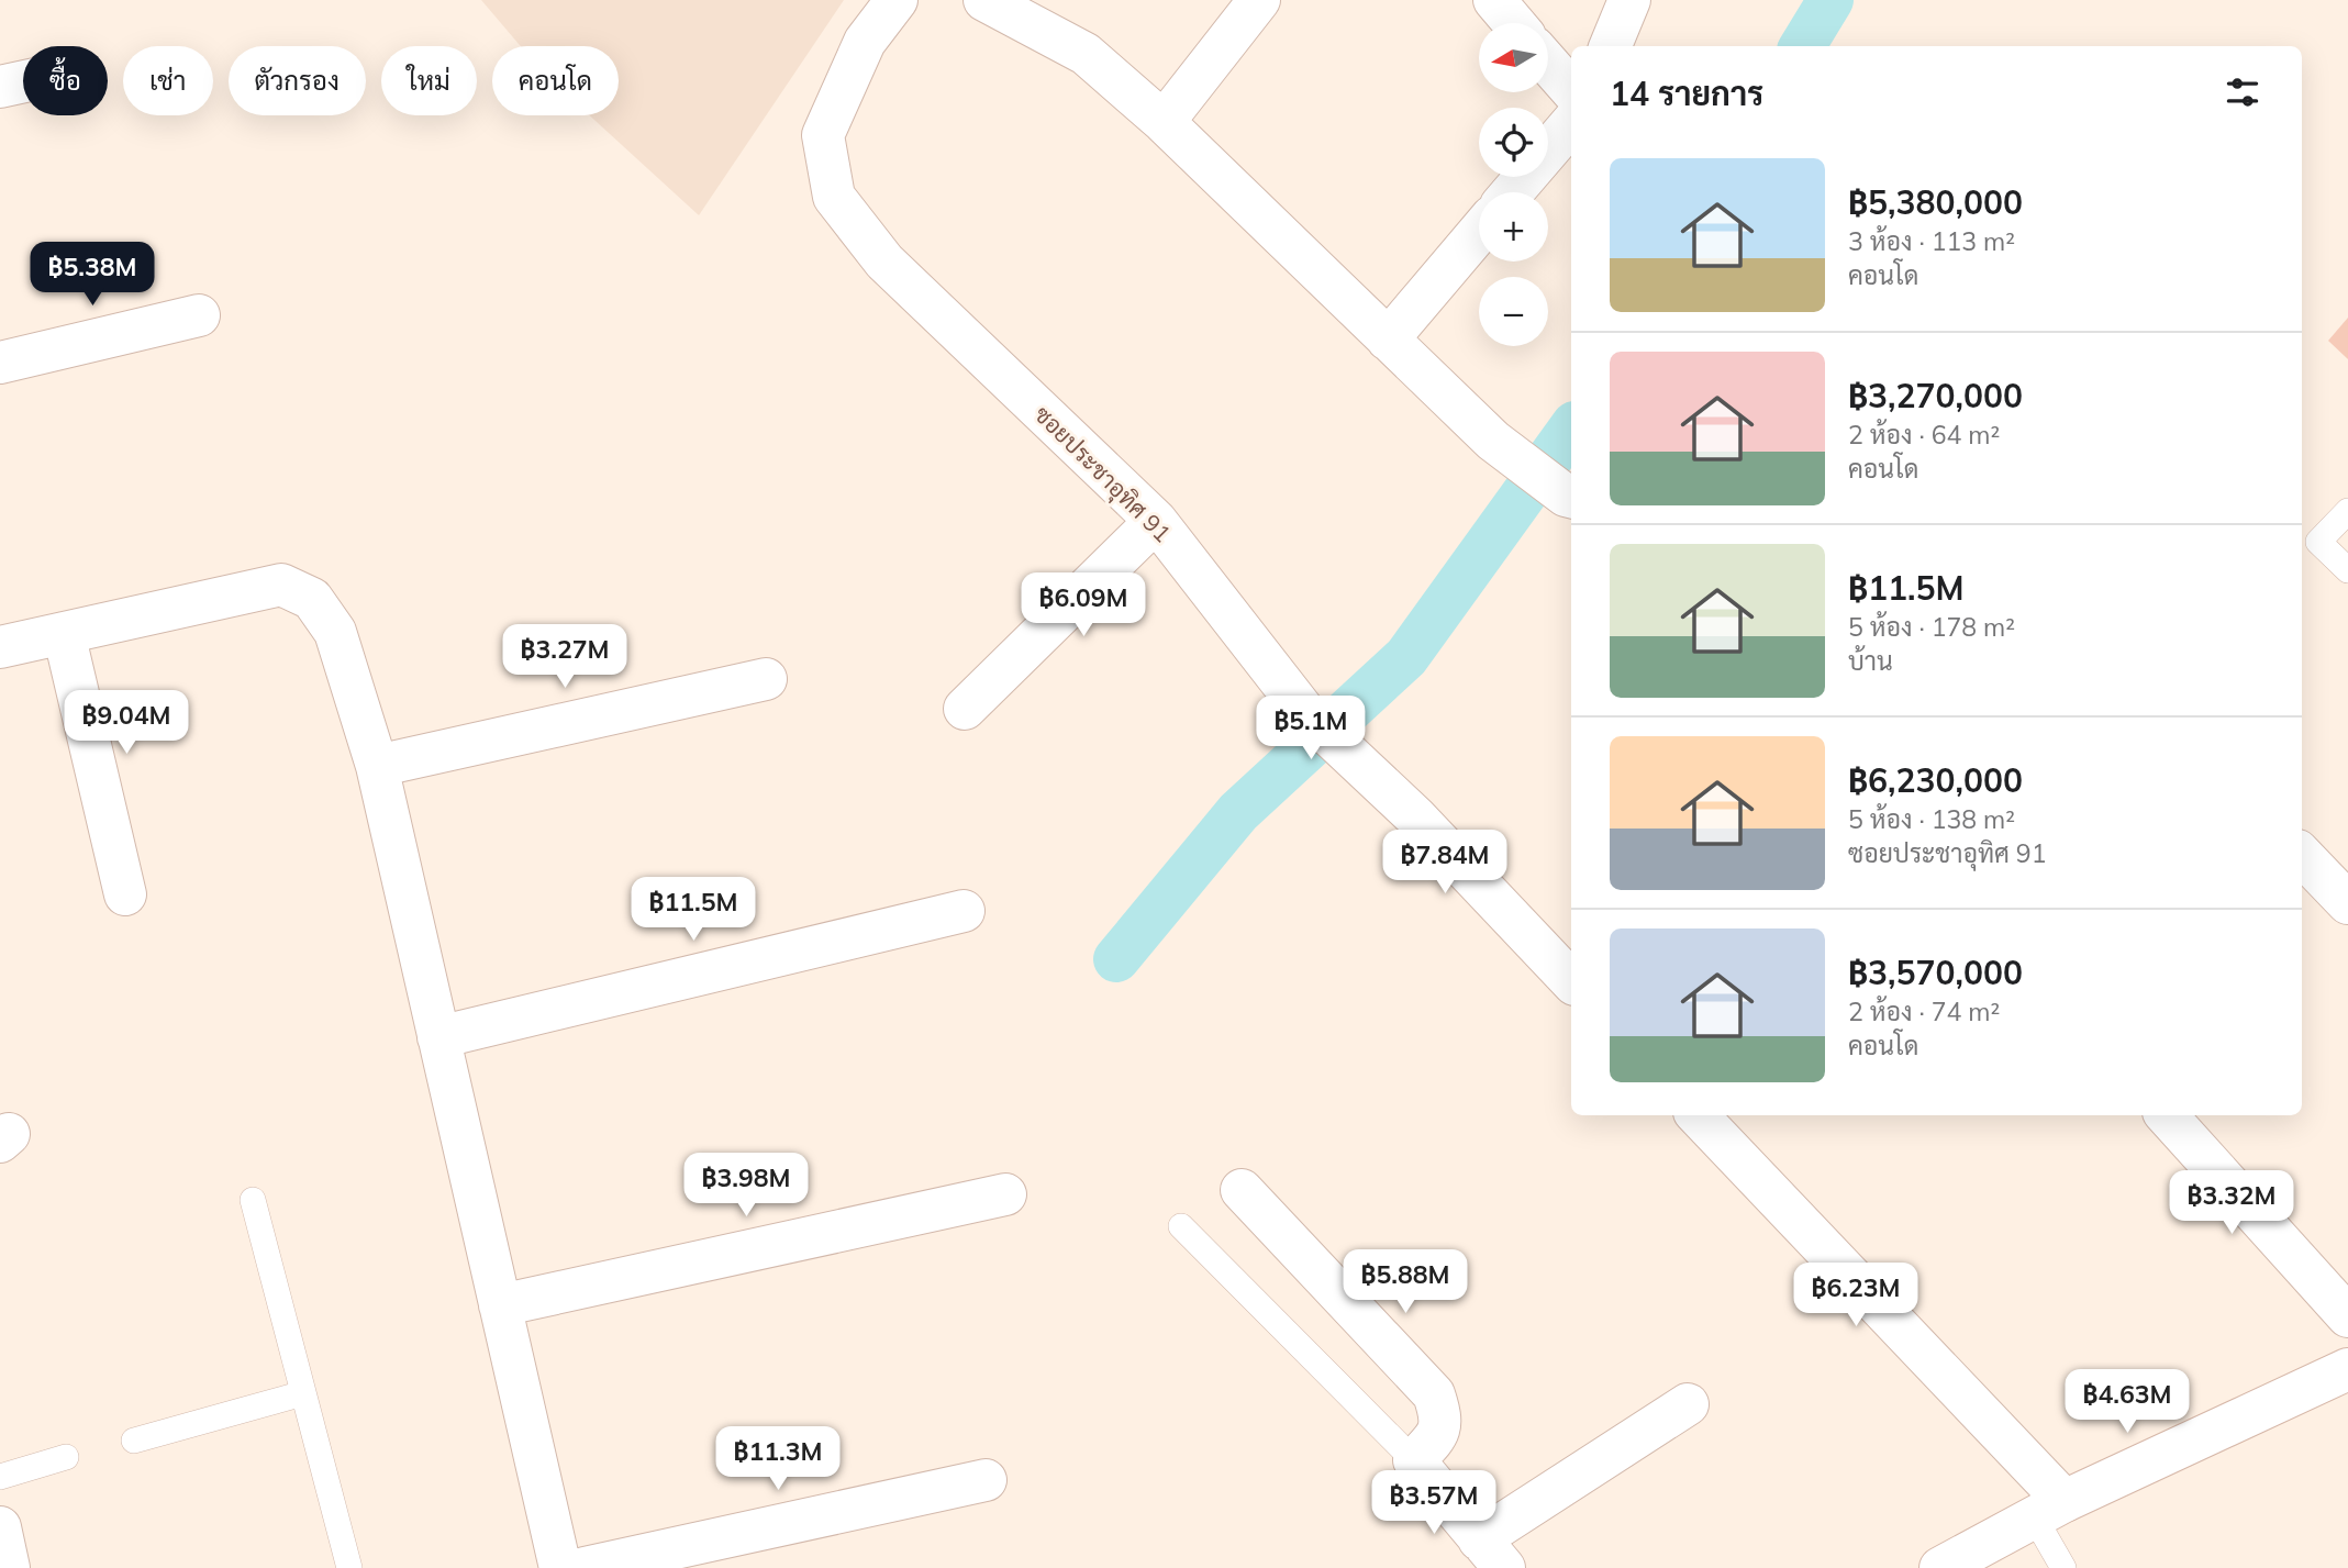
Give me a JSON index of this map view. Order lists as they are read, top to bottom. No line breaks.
{"streets":{"street":["ซอยประชาอุทิศ 91"]},"north":"left","page":{"map_buttons":["+","−"],"chip":["ซื้อ","เช่า","ตัวกรอง","ใหม่","คอนโด"],"heading":"14 รายการ","list":[{"name":"฿5,380,000","note":"3 ห้อง · 113 m² · คอนโด"},{"name":"฿3,270,000","note":"2 ห้อง · 64 m² · คอนโด"},{"name":"฿11.5M","note":"5 ห้อง · 178 m² · บ้าน"},{"name":"฿6,230,000","note":"5 ห้อง · 138 m² · ซอยประชาอุทิศ 91"},{"name":"฿3,570,000","note":"2 ห้อง · 74 m² · คอนโด"}],"price":["฿5.38M","฿6.09M","฿3.27M","฿9.04M","฿5.1M","฿7.84M","฿11.5M","฿3.98M","฿3.32M","฿5.88M","฿6.23M","฿4.63M","฿11.3M","฿3.57M"]}}
